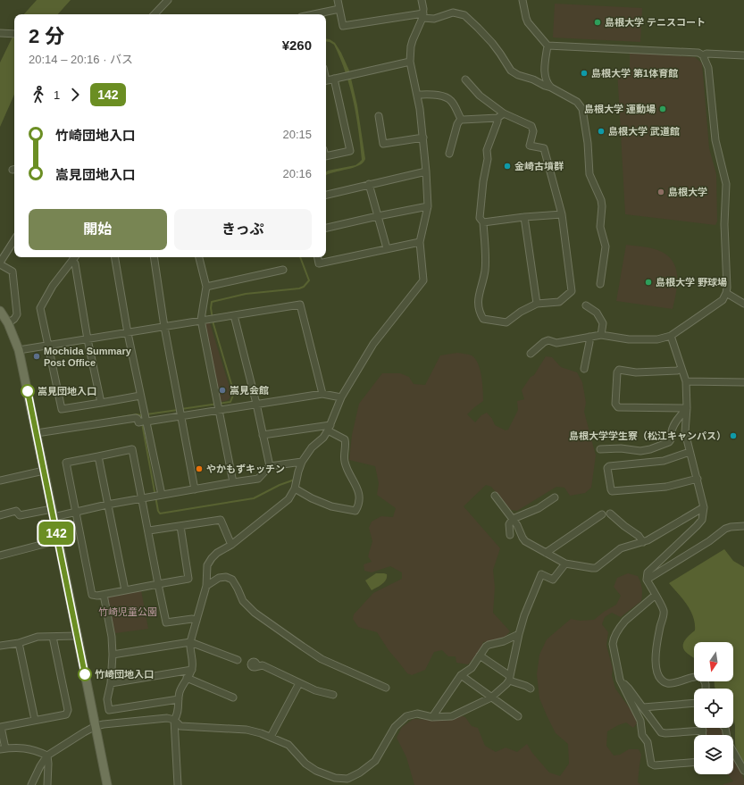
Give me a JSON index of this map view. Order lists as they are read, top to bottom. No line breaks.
{"parks":["竹崎児童公園"],"places":["島根大学 テニスコート","島根大学 第1体育館","島根大学 運動場","島根大学 武道館","金崎古墳群","島根大学","島根大学 野球場","Mochida Summary Post Office","嵩見会館","嵩見団地入口","島根大学学生寮（松江キャンパス）","やかもずキッチン","竹崎団地入口"],"lines":["bus line 142"],"north":"bottom","page":{"on_map":"142","heading":["2 分","20:14 – 20:16 · バス","¥260"],"legs":["1","142"],"list":[{"name":"竹崎団地入口","value":"20:15"},{"name":"嵩見団地入口","value":"20:16"}],"buttons":["開始","きっぷ"]}}
